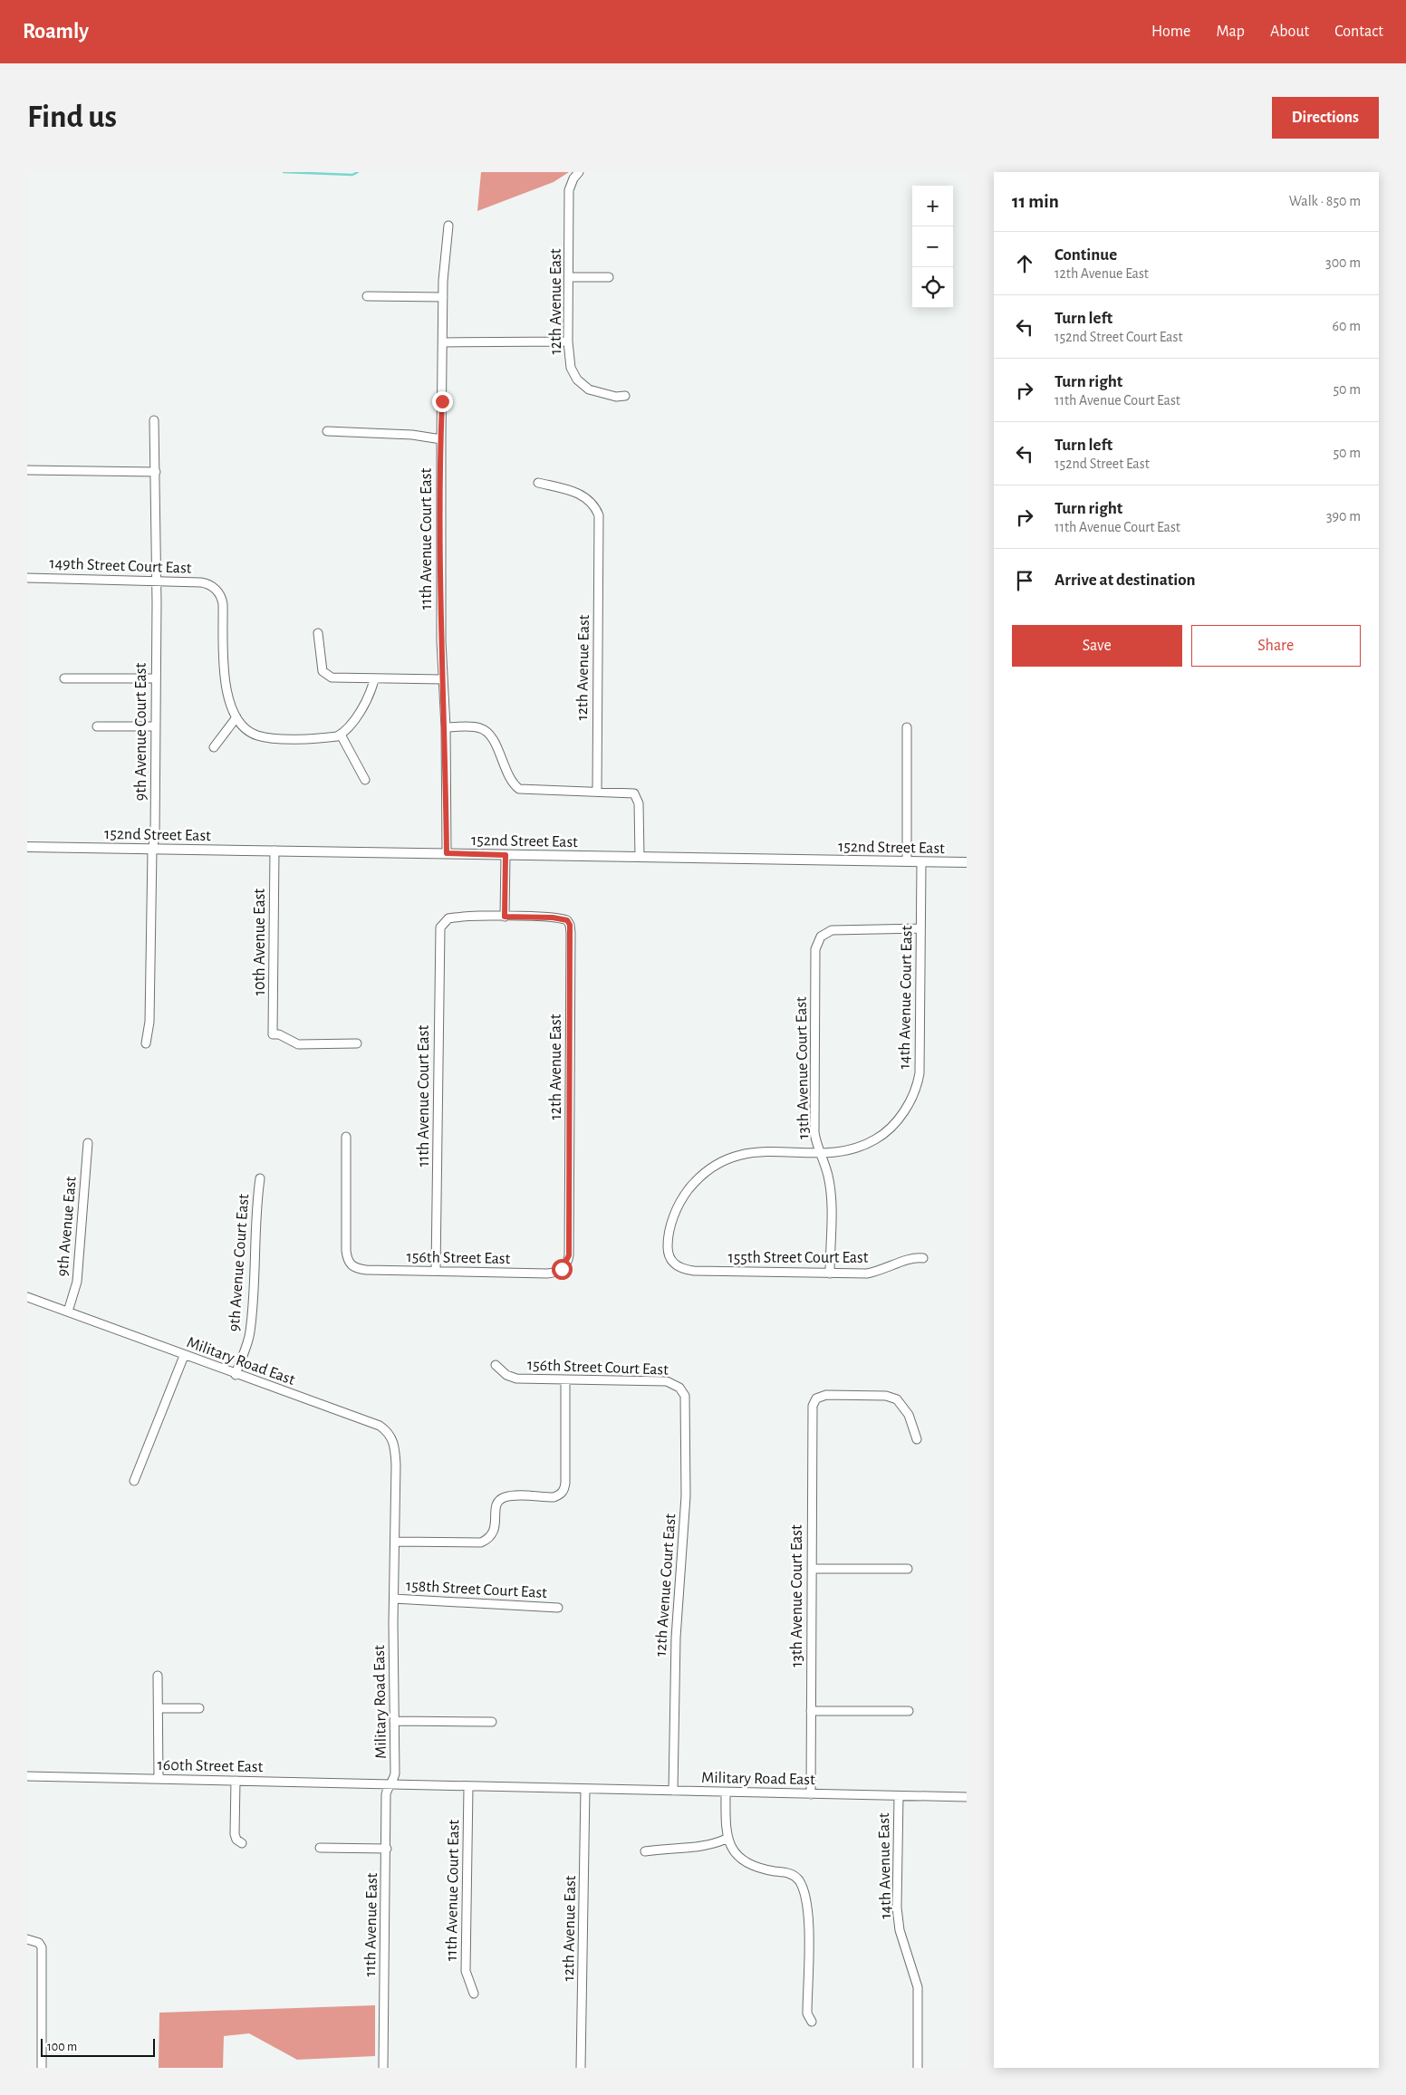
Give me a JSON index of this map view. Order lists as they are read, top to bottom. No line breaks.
{"streets":{"main road":["152nd Street East"],"street":["12th Avenue East","11th Avenue Court East","149th Street Court East","9th Avenue Court East","10th Avenue East","14th Avenue Court East","13th Avenue Court East","9th Avenue East","156th Street East","155th Street Court East","Military Road East","156th Street Court East","12th Avenue Court East","158th Street Court East","160th Street East","14th Avenue East","11th Avenue East"]},"crossings":[["12th Avenue East","11th Avenue Court East"],["12th Avenue East","156th Street East"],["12th Avenue East","Military Road East"],["11th Avenue Court East","152nd Street East"],["11th Avenue Court East","156th Street East"],["11th Avenue Court East","Military Road East"],["149th Street Court East","9th Avenue Court East"],["9th Avenue Court East","152nd Street East"],["9th Avenue Court East","Military Road East"],["152nd Street East","10th Avenue East"],["152nd Street East","14th Avenue Court East"],["14th Avenue Court East","13th Avenue Court East"],["14th Avenue Court East","155th Street Court East"],["13th Avenue Court East","155th Street Court East"],["13th Avenue Court East","Military Road East"],["9th Avenue East","Military Road East"],["Military Road East","12th Avenue Court East"],["Military Road East","158th Street Court East"],["Military Road East","160th Street East"],["Military Road East","14th Avenue East"],["Military Road East","11th Avenue East"],["156th Street Court East","12th Avenue Court East"],["160th Street East","11th Avenue East"]],"scale_bar":"100 m","page":{"header":"Roamly","nav":["Home","Map","About","Contact"],"buttons":["Directions",["Save","Share"]],"title":"Find us","heading":["11 min","Walk · 850 m"],"map_buttons":["+","−"],"list":[["Continue","12th Avenue East","300 m"],["Turn left","152nd Street Court East","60 m"],["Turn right","11th Avenue Court East","50 m"],["Turn left","152nd Street East","50 m"],["Turn right","11th Avenue Court East","390 m"],"Arrive at destination"],"scale":"100 m"}}
